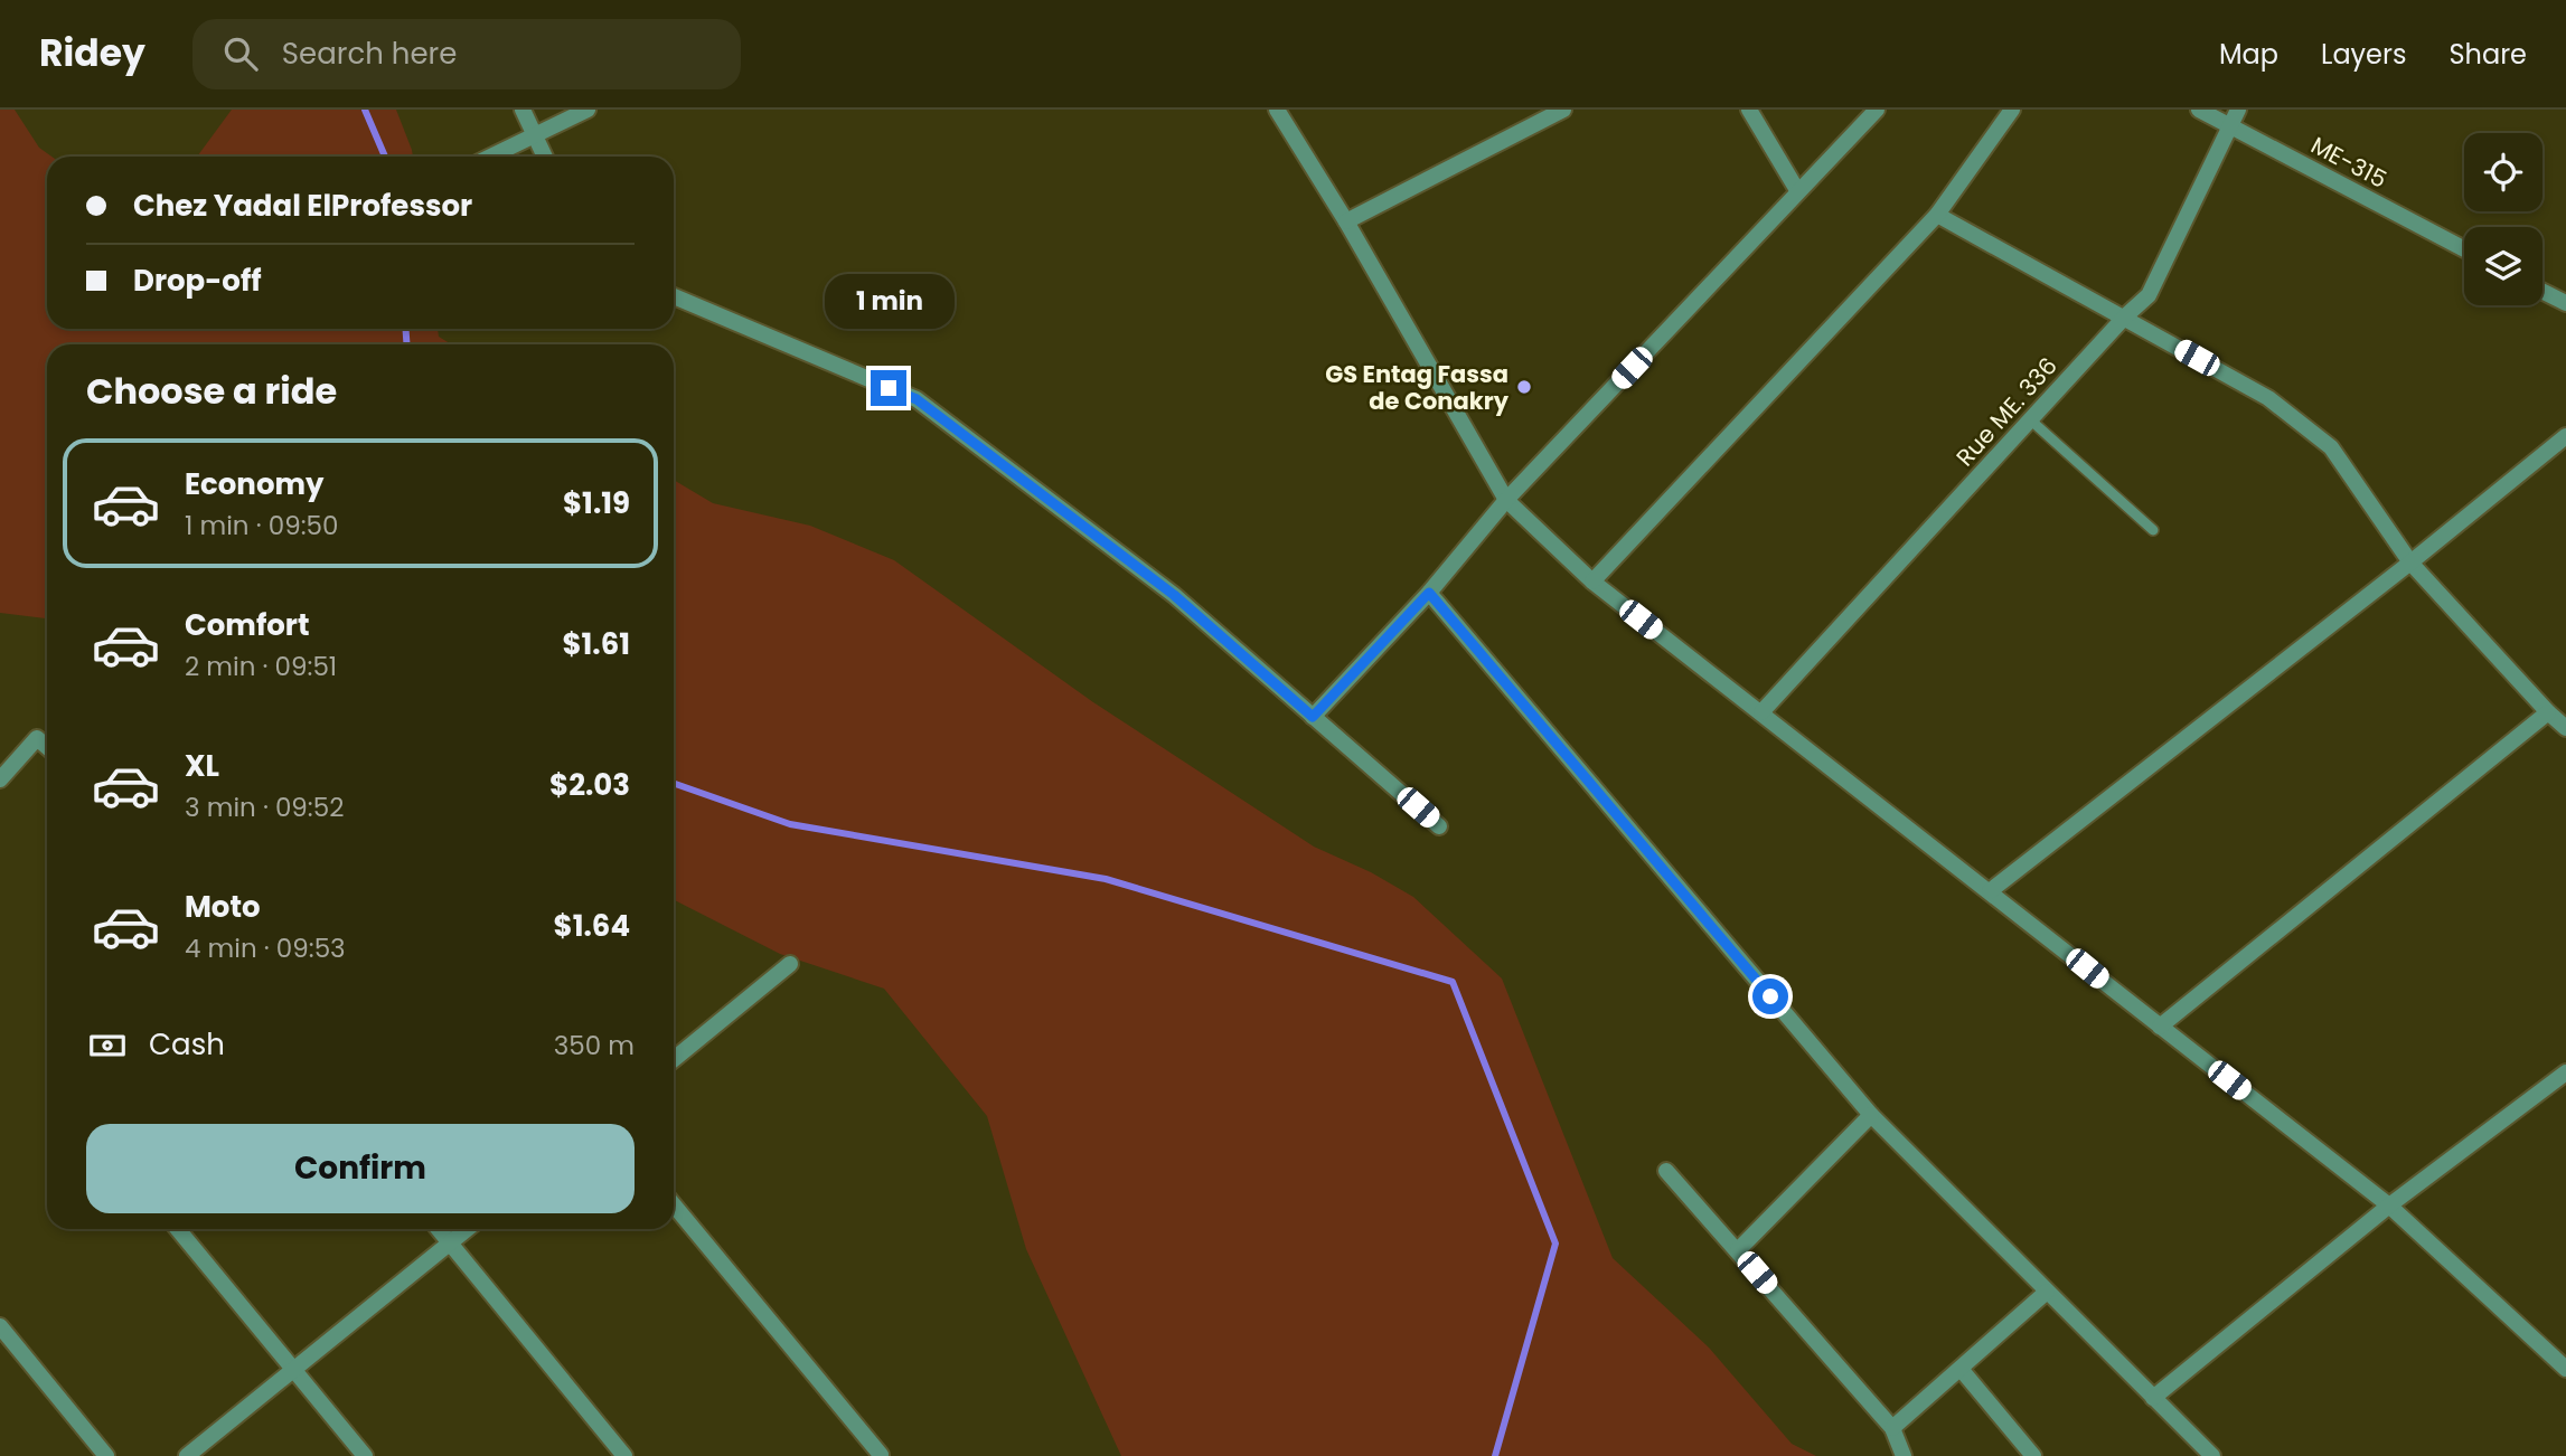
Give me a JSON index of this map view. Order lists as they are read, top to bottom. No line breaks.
{"streets":{"street":["ME-315","Rue ME. 336"]},"crossings":[["ME-315","Rue ME. 336"]],"places":["GS Entag Fassa de Conakry"],"page":{"header":"Ridey","search":"Search here","nav":["Map","Layers","Share"],"banner":["Chez Yadal ElProfessor","Drop-off"],"bubble":"1 min","heading":"Choose a ride","list":[{"name":"Economy","note":"1 min · 09:50","value":"$1.19"},{"name":"Comfort","note":"2 min · 09:51","value":"$1.61"},{"name":"XL","note":"3 min · 09:52","value":"$2.03"},{"name":"Moto","note":"4 min · 09:53","value":"$1.64"}],"pay":["Cash","350 m"],"buttons":"Confirm"}}
